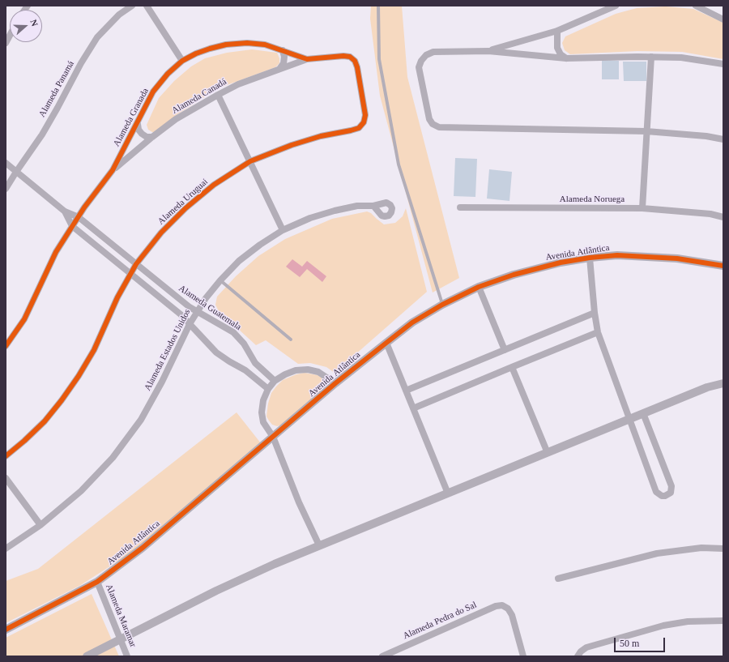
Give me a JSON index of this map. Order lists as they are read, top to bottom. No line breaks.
{"streets":{"street":["Alameda Panamá","Alameda Canadá","Alameda Granada","Alameda Noruega","Alameda Uruguai","Avenida Atlântica","Alameda Guatemala","Alameda Estados Unidos","Alameda Maramar","Alameda Pedra do Sal"]},"crossings":[["Alameda Panamá","Alameda Guatemala"],["Alameda Canadá","Alameda Granada"],["Alameda Granada","Alameda Uruguai"],["Alameda Granada","Alameda Guatemala"],["Alameda Uruguai","Alameda Guatemala"],["Avenida Atlântica","Alameda Maramar"],["Alameda Guatemala","Alameda Estados Unidos"]],"scale_bar":"50 m","north":"right"}
